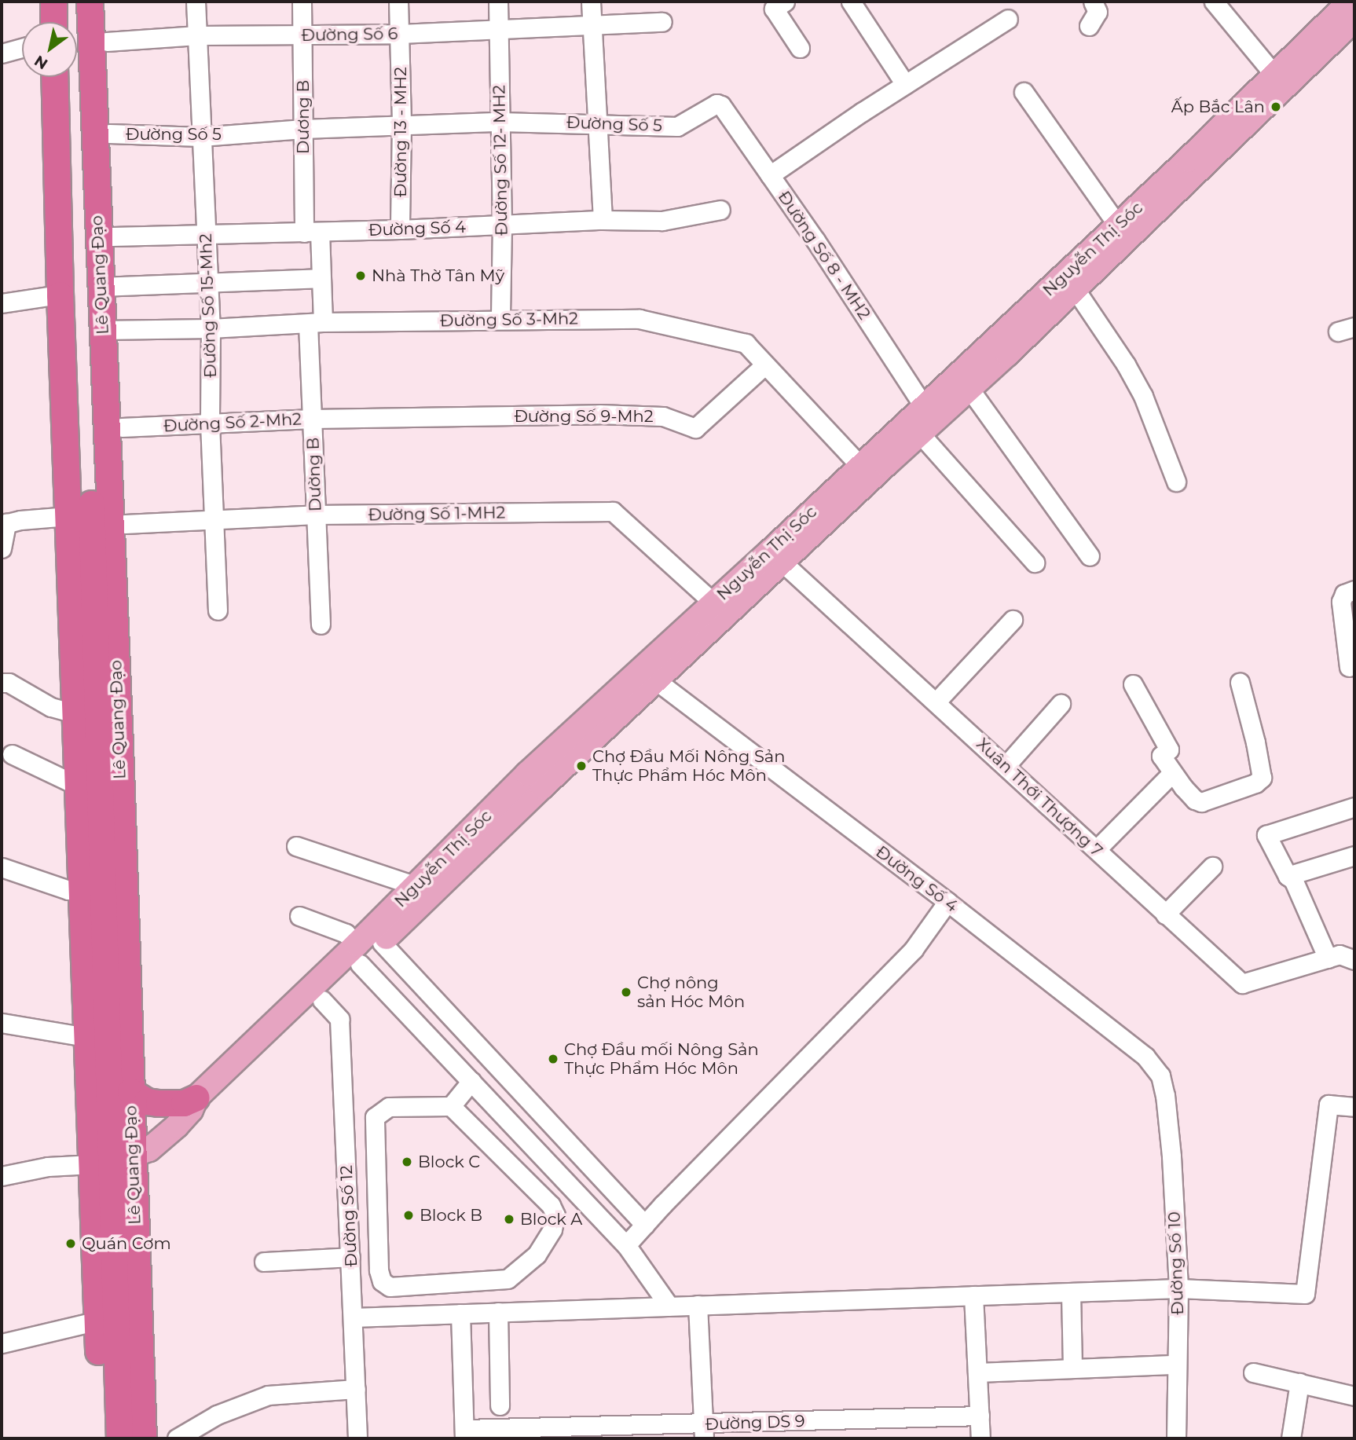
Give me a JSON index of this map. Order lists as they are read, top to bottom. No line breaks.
{"streets":{"highway":["Lê Quang Đạo"],"main road":["Nguyễn Thị Sóc"],"street":["Đường Số 6","Dương B","Đường Số 5","Đường 13 - MH2","Đường Số 12- MH2","Đường Số 4","Đường Số 8 - MH2","Đường Số 15-Mh2","Đường Số 3-Mh2","Đường Số 9-Mh2","Đường Số 2-Mh2","Dường B","Đường Số 1-MH2","Xuân Thới Thượng 7","Đường Số 12","Đường Số 10","Đường DS 9"]},"crossings":[["Đường Số 6","Dương B"],["Đường Số 6","Đường 13 - MH2"],["Đường Số 6","Đường Số 12- MH2"],["Đường Số 6","Lê Quang Đạo"],["Đường Số 6","Đường Số 15-Mh2"],["Dương B","Đường Số 5"],["Dương B","Đường Số 4"],["Dương B","Dường B"],["Đường Số 5","Đường 13 - MH2"],["Đường Số 5","Đường Số 12- MH2"],["Đường Số 5","Đường Số 8 - MH2"],["Đường Số 5","Lê Quang Đạo"],["Đường Số 5","Đường Số 15-Mh2"],["Đường 13 - MH2","Đường Số 4"],["Đường Số 12- MH2","Đường Số 4"],["Đường Số 12- MH2","Đường Số 3-Mh2"],["Đường Số 4","Nguyễn Thị Sóc"],["Đường Số 4","Lê Quang Đạo"],["Đường Số 4","Đường Số 15-Mh2"],["Đường Số 4","Dường B"],["Đường Số 4","Đường Số 10"],["Nguyễn Thị Sóc","Đường Số 8 - MH2"],["Nguyễn Thị Sóc","Lê Quang Đạo"],["Nguyễn Thị Sóc","Đường Số 3-Mh2"],["Nguyễn Thị Sóc","Đường Số 1-MH2"],["Nguyễn Thị Sóc","Xuân Thới Thượng 7"],["Nguyễn Thị Sóc","Đường Số 12"],["Lê Quang Đạo","Đường Số 3-Mh2"],["Lê Quang Đạo","Đường Số 2-Mh2"],["Lê Quang Đạo","Đường Số 1-MH2"],["Đường Số 15-Mh2","Đường Số 3-Mh2"],["Đường Số 15-Mh2","Đường Số 2-Mh2"],["Đường Số 15-Mh2","Đường Số 1-MH2"],["Đường Số 3-Mh2","Đường Số 9-Mh2"],["Đường Số 3-Mh2","Dường B"],["Đường Số 9-Mh2","Đường Số 2-Mh2"],["Đường Số 2-Mh2","Dường B"],["Dường B","Đường Số 1-MH2"]],"places":["Ấp Bắc Lân","Nhà Thờ Tân Mỹ","Chợ Đầu Mối Nông Sản Thực Phẩm Hóc Môn","Chợ nông sản Hóc Môn","Chợ Đầu mối Nông Sản Thực Phẩm Hóc Môn","Block C","Block B","Block A","Quán Cơm"],"north":"bottom left"}
